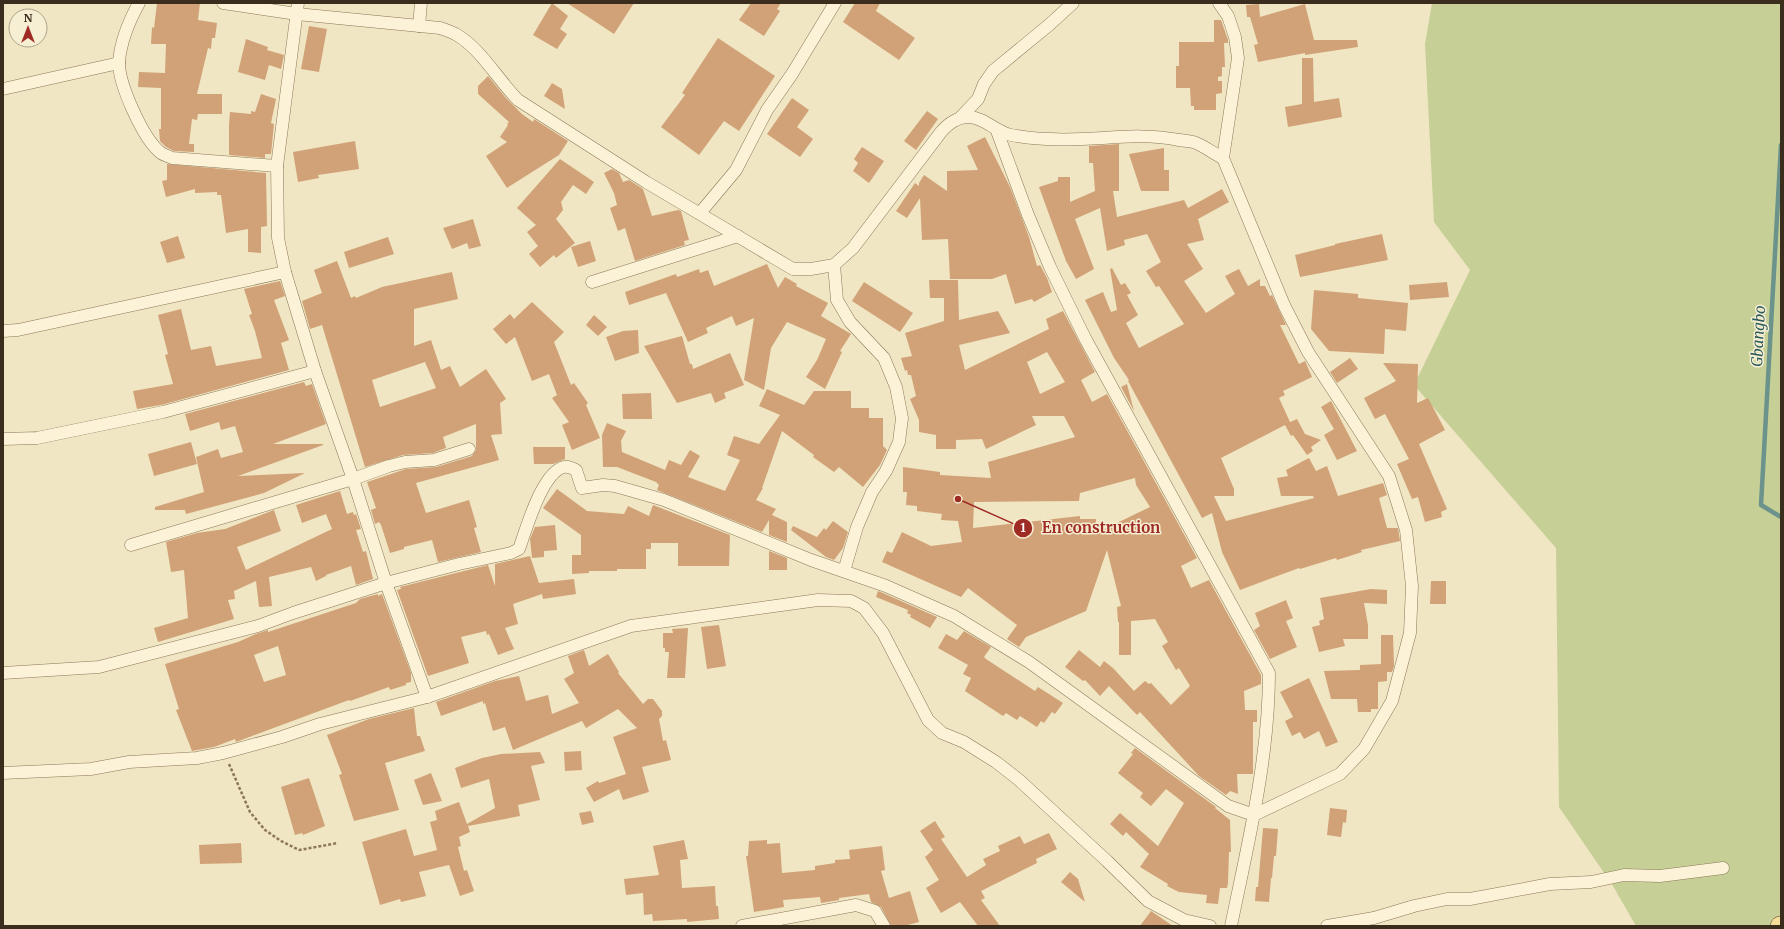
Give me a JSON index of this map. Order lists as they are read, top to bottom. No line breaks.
{"water":["Gbangbo"],"places":["En construction"],"north":"top"}
